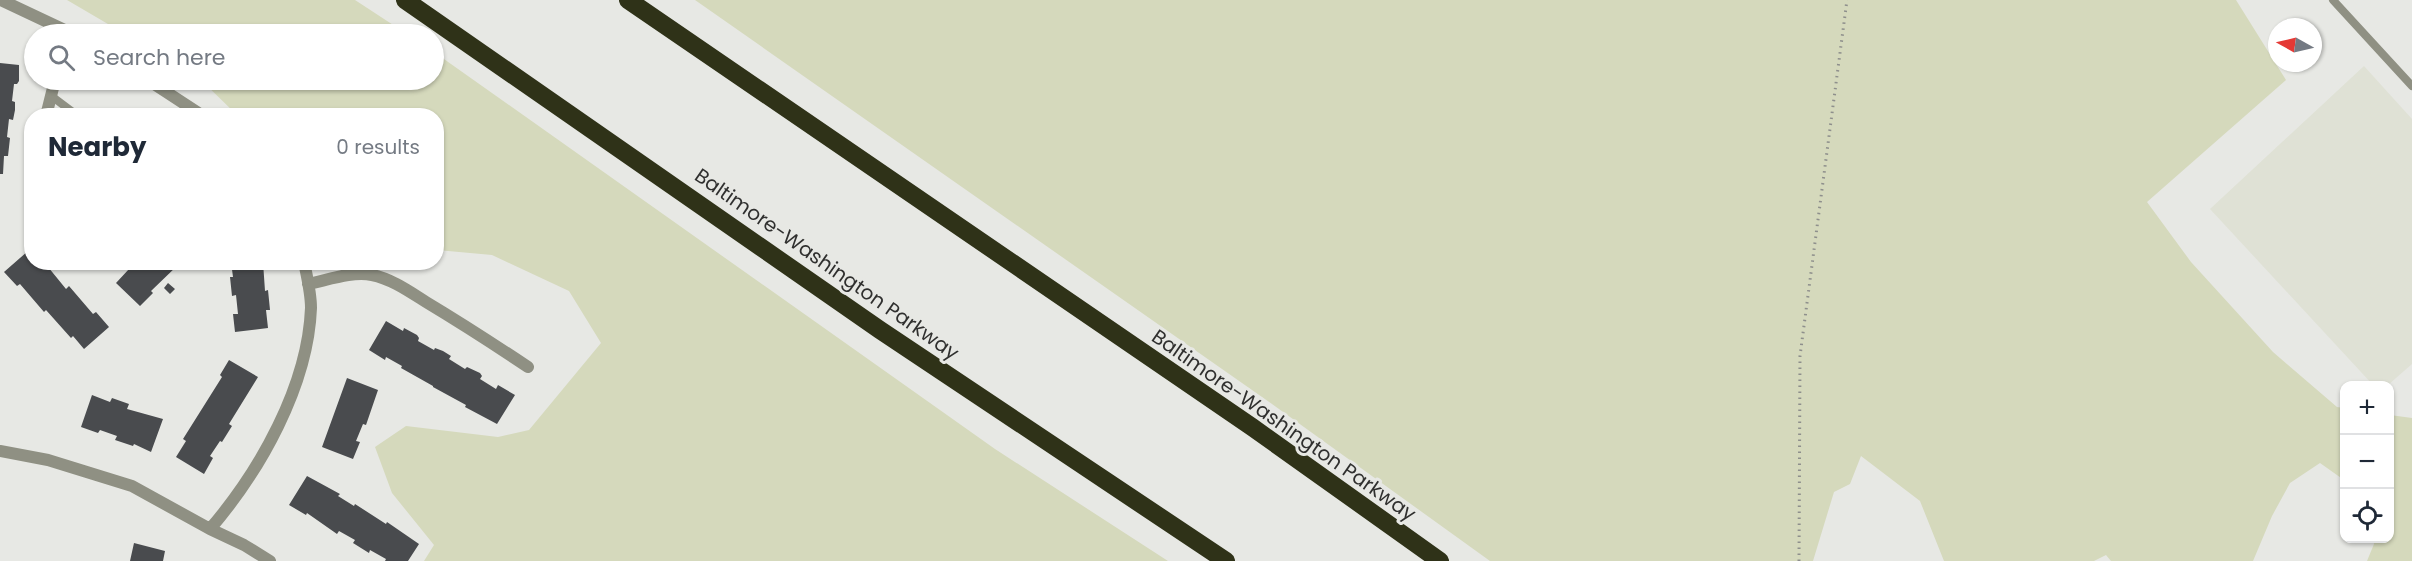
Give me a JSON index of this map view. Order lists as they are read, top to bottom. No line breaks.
{"streets":{"highway":["Baltimore-Washington Parkway"]},"north":"left","page":{"search":"Search here","heading":["Nearby","0 results"],"map_buttons":["+","−"]}}
